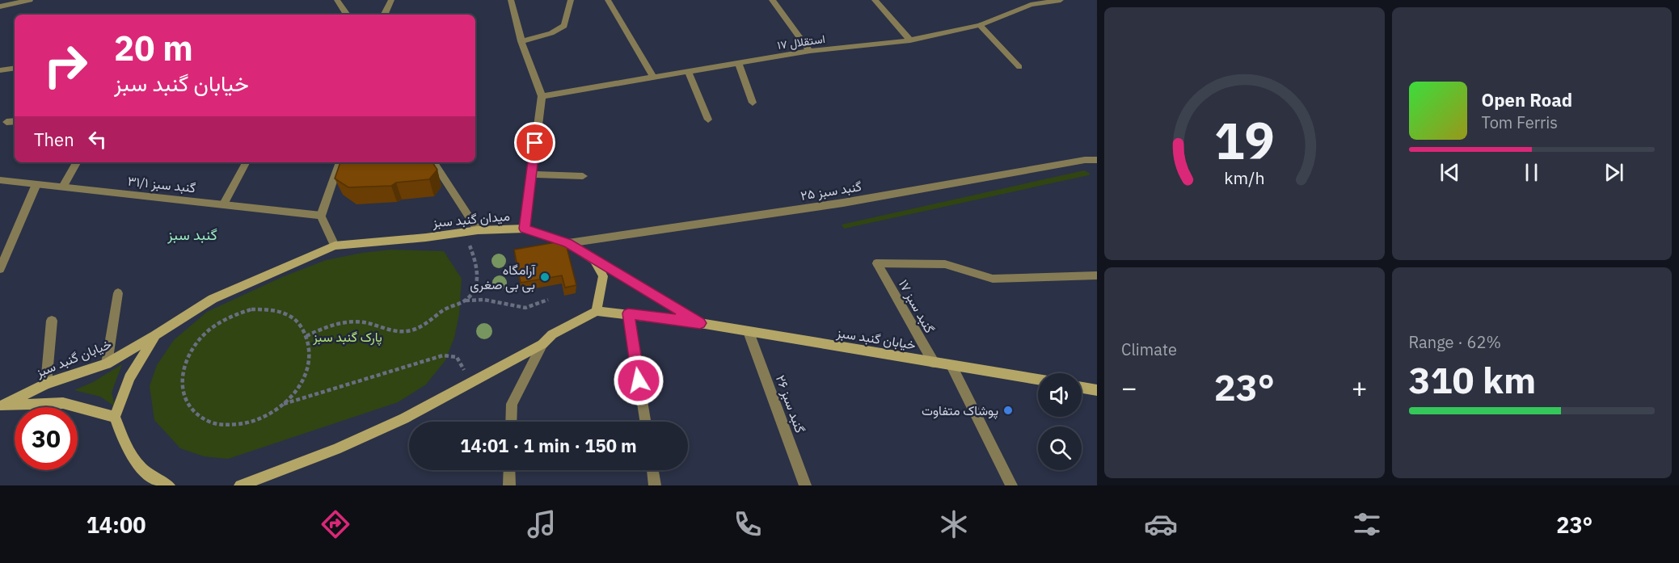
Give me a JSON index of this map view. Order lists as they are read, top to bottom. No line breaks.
{"streets":{"main road":["میدان گنبد سبز","خیابان گنبد سبز"],"street":["استقلال ۱۷","گنبد سبز ۳۱/۱","گنبد سبز ۲۵","گنبد سبز ۱۷","گنبد سبز ۲۶"]},"crossings":[["گنبد سبز ۲۵","میدان گنبد سبز"],["میدان گنبد سبز","خیابان گنبد سبز"],["گنبد سبز ۱۷","خیابان گنبد سبز"],["خیابان گنبد سبز","گنبد سبز ۲۶"]],"districts":["گنبد سبز"],"parks":["پارک گنبد سبز"],"places":["آرامگاه بی بی صغری","پوشاک متفاوت"],"page":{"turn":["20 m","خیابان گنبد سبز"],"song":["Open Road","Tom Ferris"],"then":"Then","tile":["Climate",["Range · 62%","310 km"]],"heat":["−","23°","+"],"limit":"30","trip":"14:01 · 1 min · 150 m","tabs":["14:00","23°"],"gauge":["19","km/h"]}}
